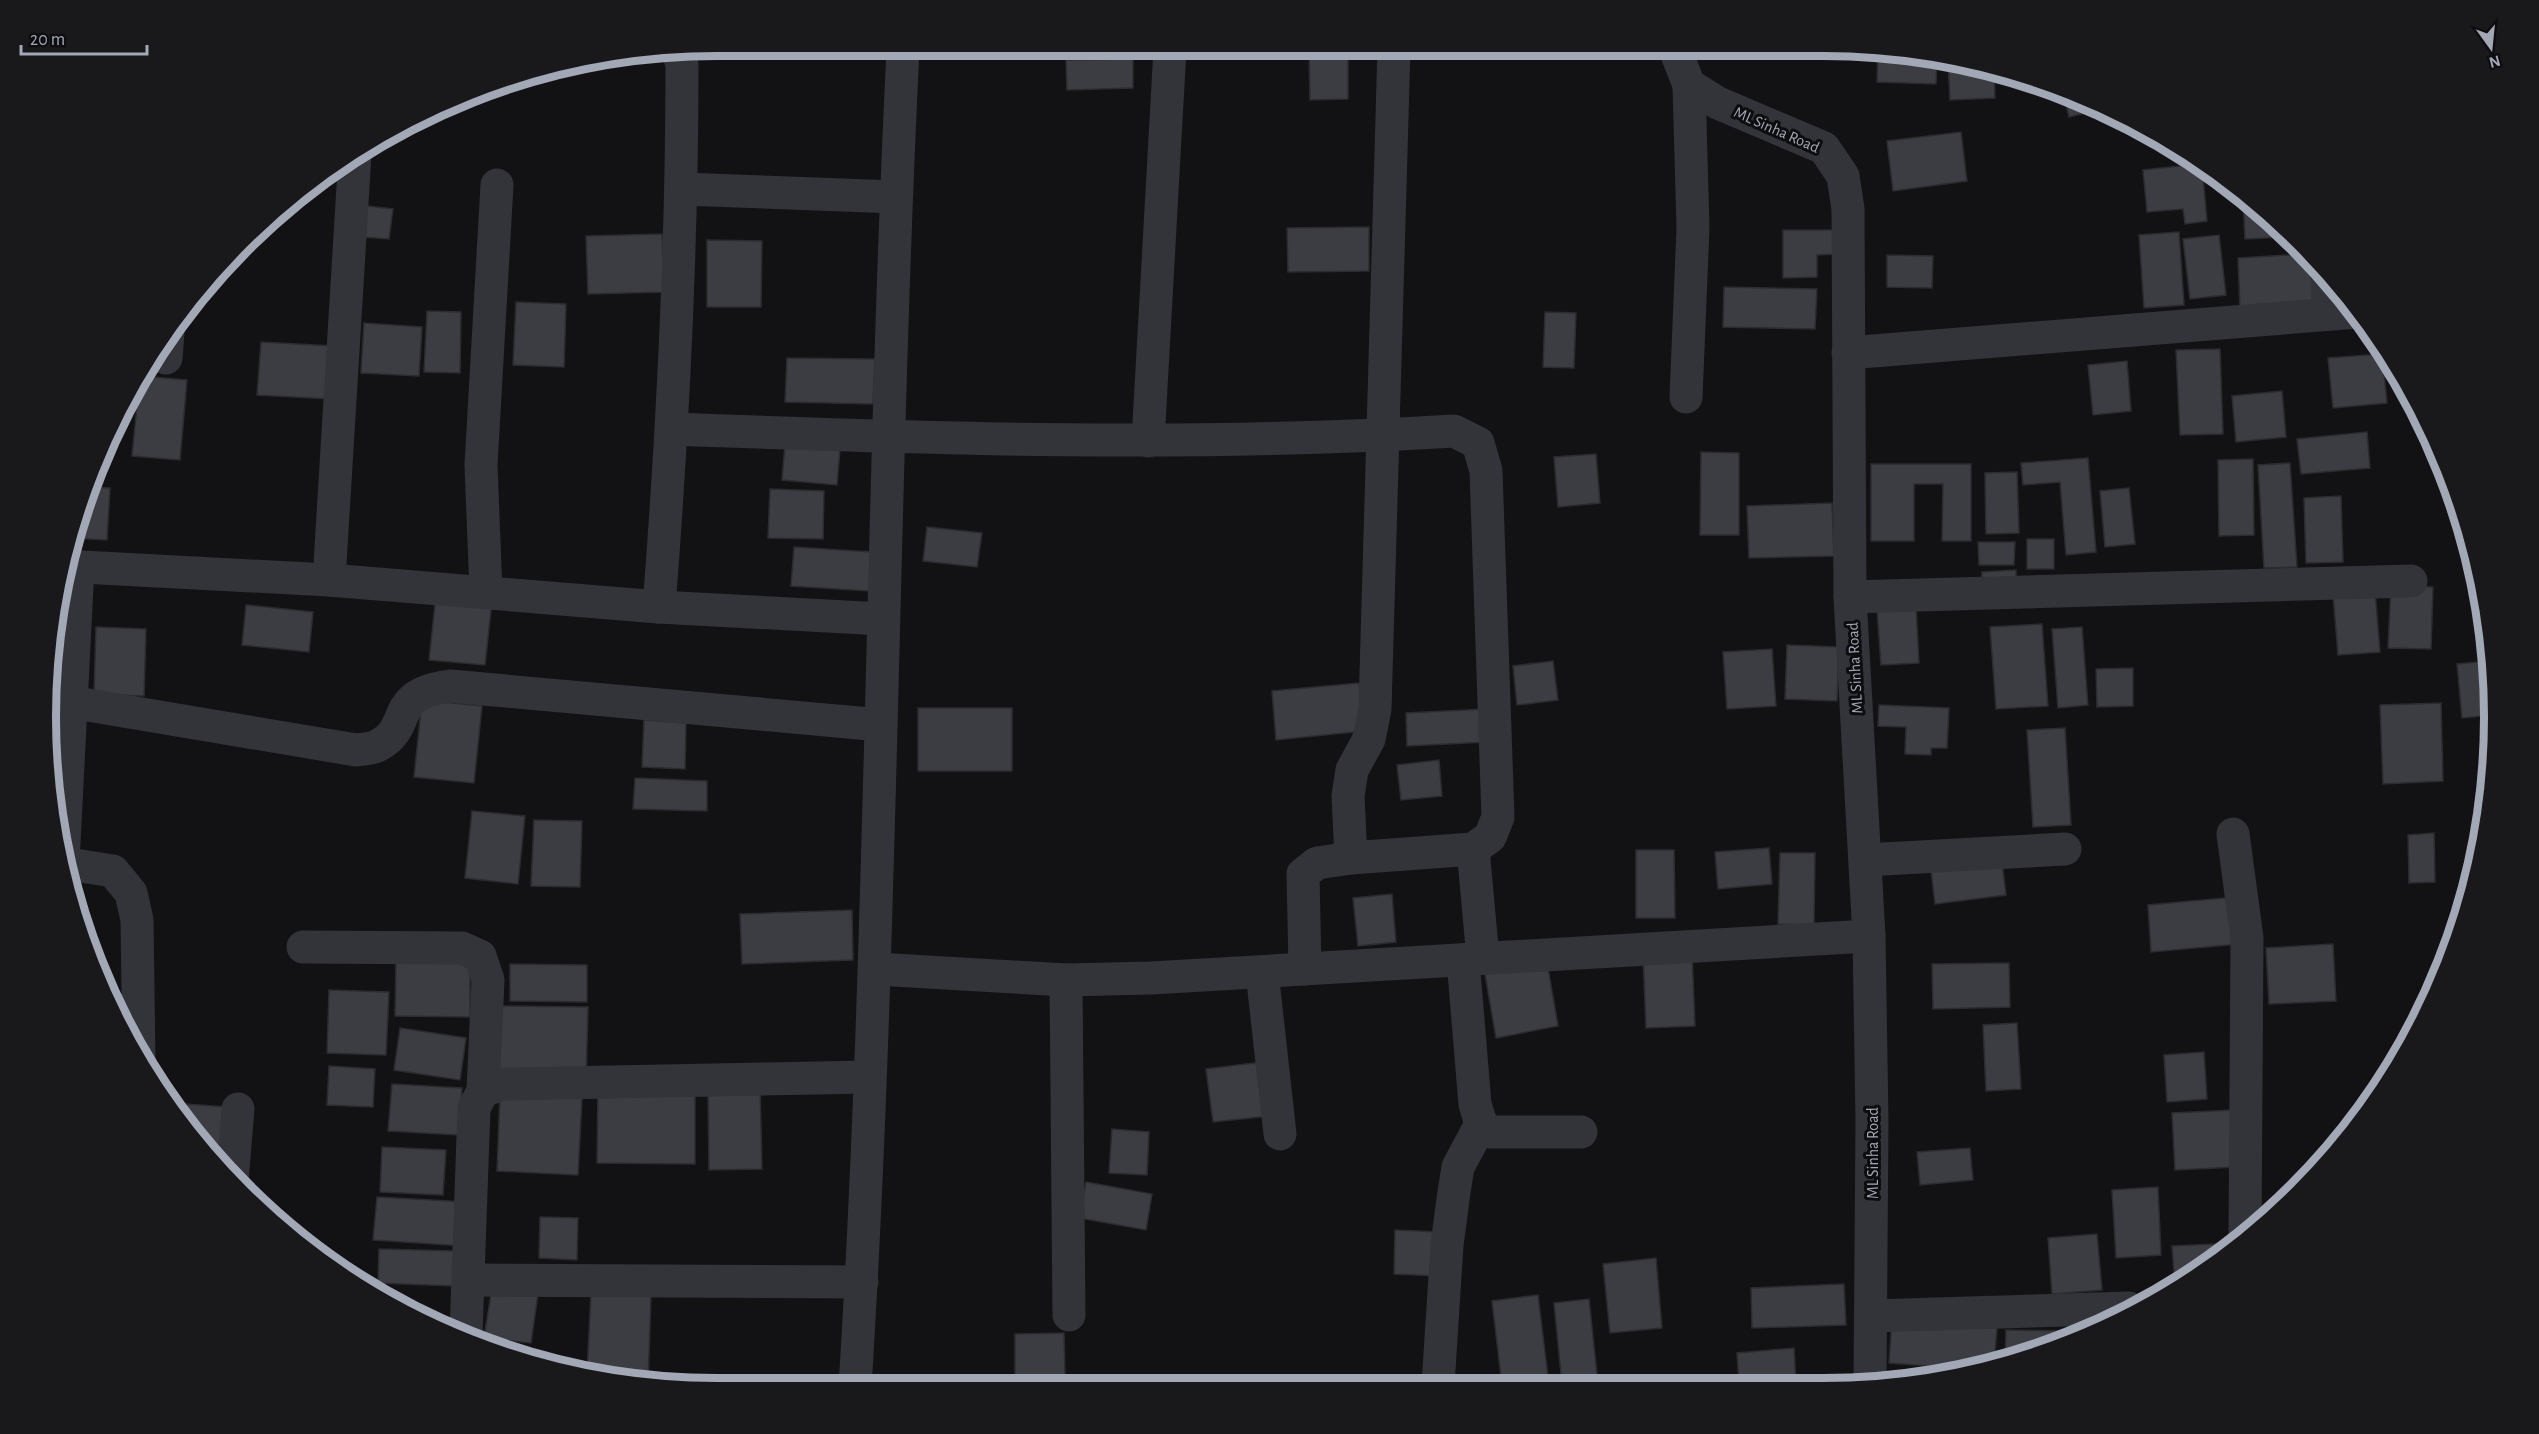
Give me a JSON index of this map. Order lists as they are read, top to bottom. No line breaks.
{"streets":{"street":["ML Sinha Road"]},"scale_bar":"20 m","north":"bottom"}
